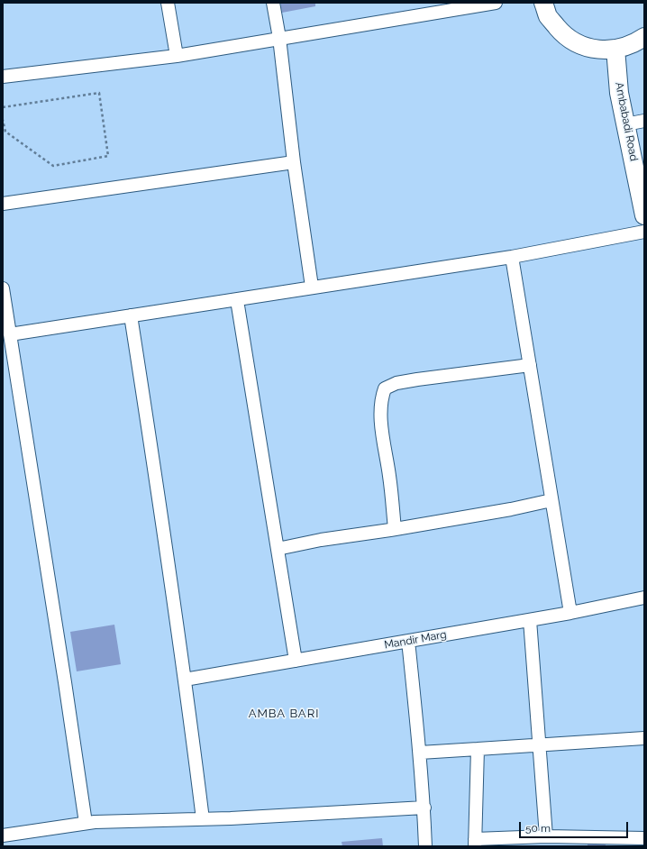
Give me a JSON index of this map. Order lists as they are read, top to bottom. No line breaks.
{"streets":{"street":["Ambabadi Road","Mandir Marg"]},"districts":["AMBA BARI"],"scale_bar":"50 m"}
